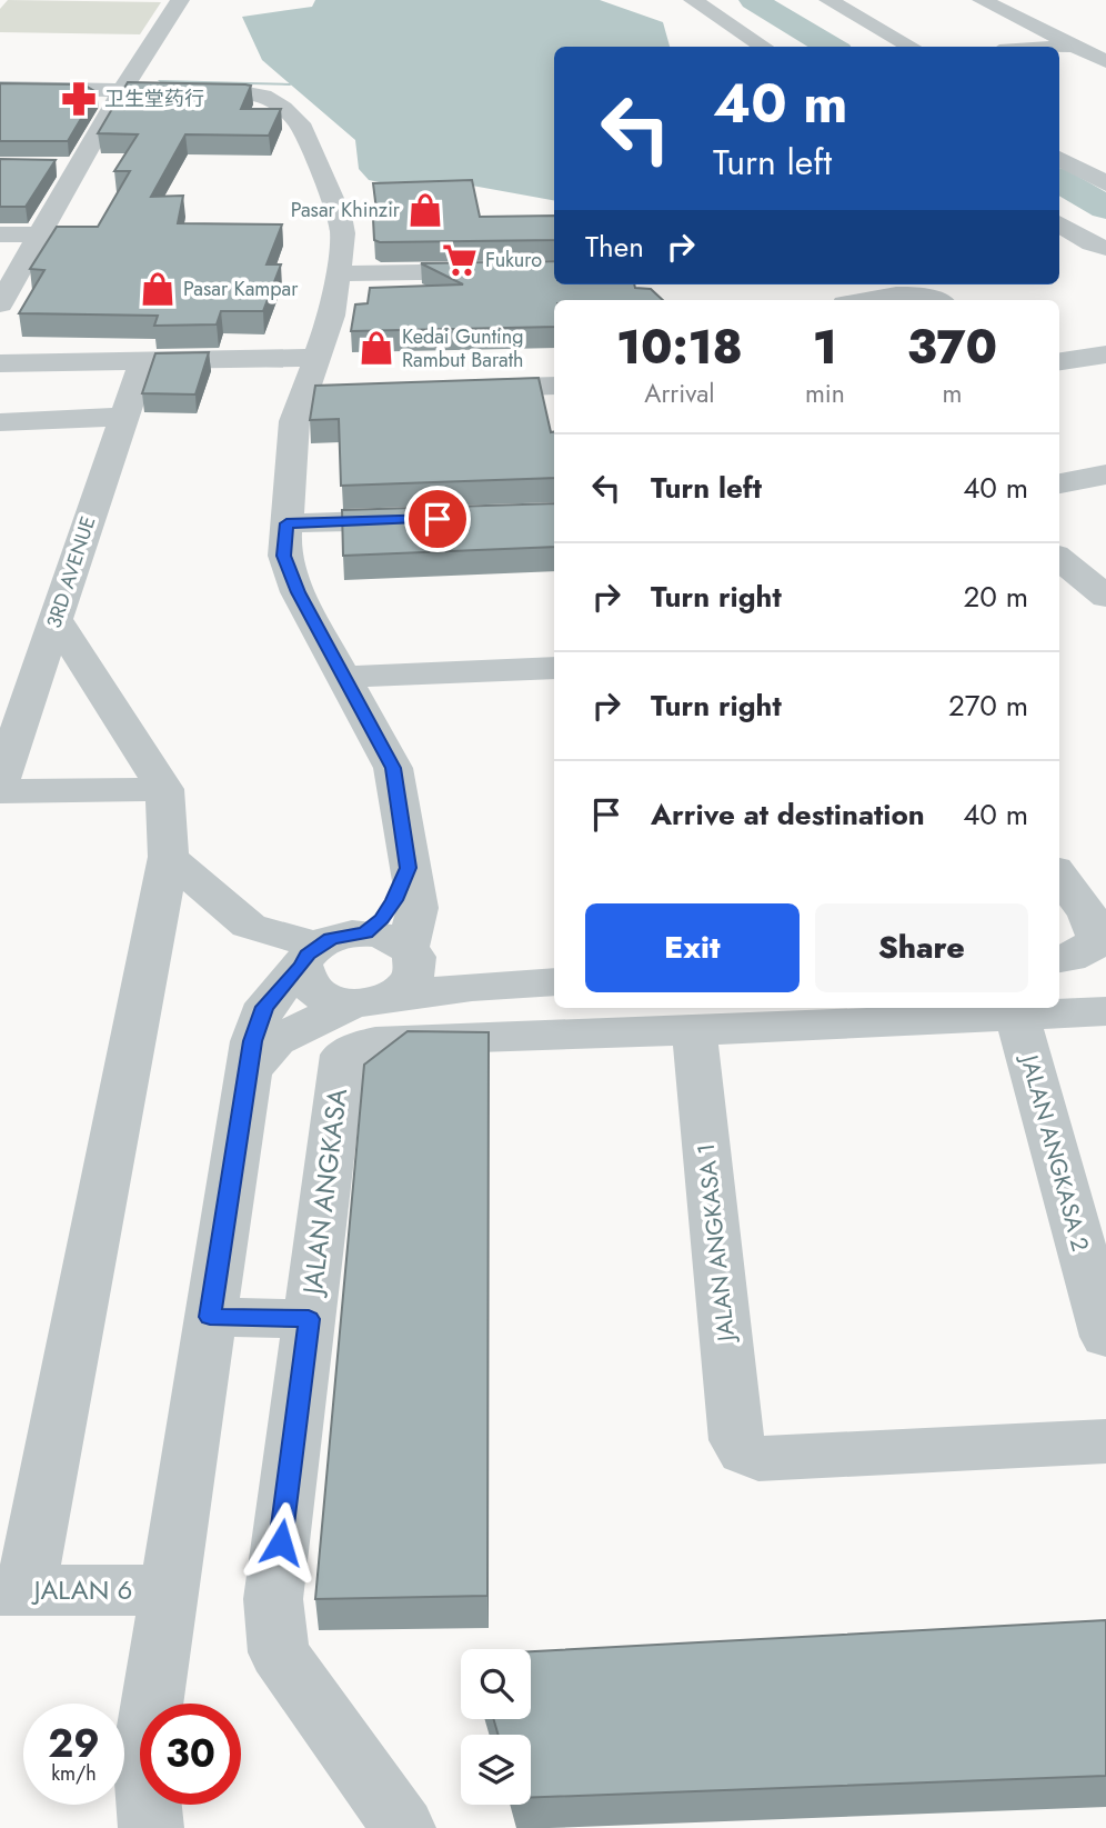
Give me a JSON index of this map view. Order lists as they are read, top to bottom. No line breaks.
{"streets":{"street":["3RD AVENUE","JALAN ANGKASA 2","JALAN ANGKASA","JALAN ANGKASA 1","JALAN 6"]},"crossings":[["JALAN ANGKASA","JALAN ANGKASA 1"]],"places":{"pharmacy":["卫生堂药行"],"shop":["Pasar Khinzir","Pasar Kampar","Kedai Gunting Rambut Barath"],"supermarket":["Fukuro"]},"page":{"turn":["40 m","Turn left"],"then":"Then","eta":["10:18","Arrival","1","min","370","m"],"list":[{"name":"Turn left","value":"40 m"},{"name":"Turn right","value":"20 m"},{"name":"Turn right","value":"270 m"},{"name":"Arrive at destination","value":"40 m"}],"buttons":["Exit","Share"],"speed":"29 km/h","limit":"30"}}
